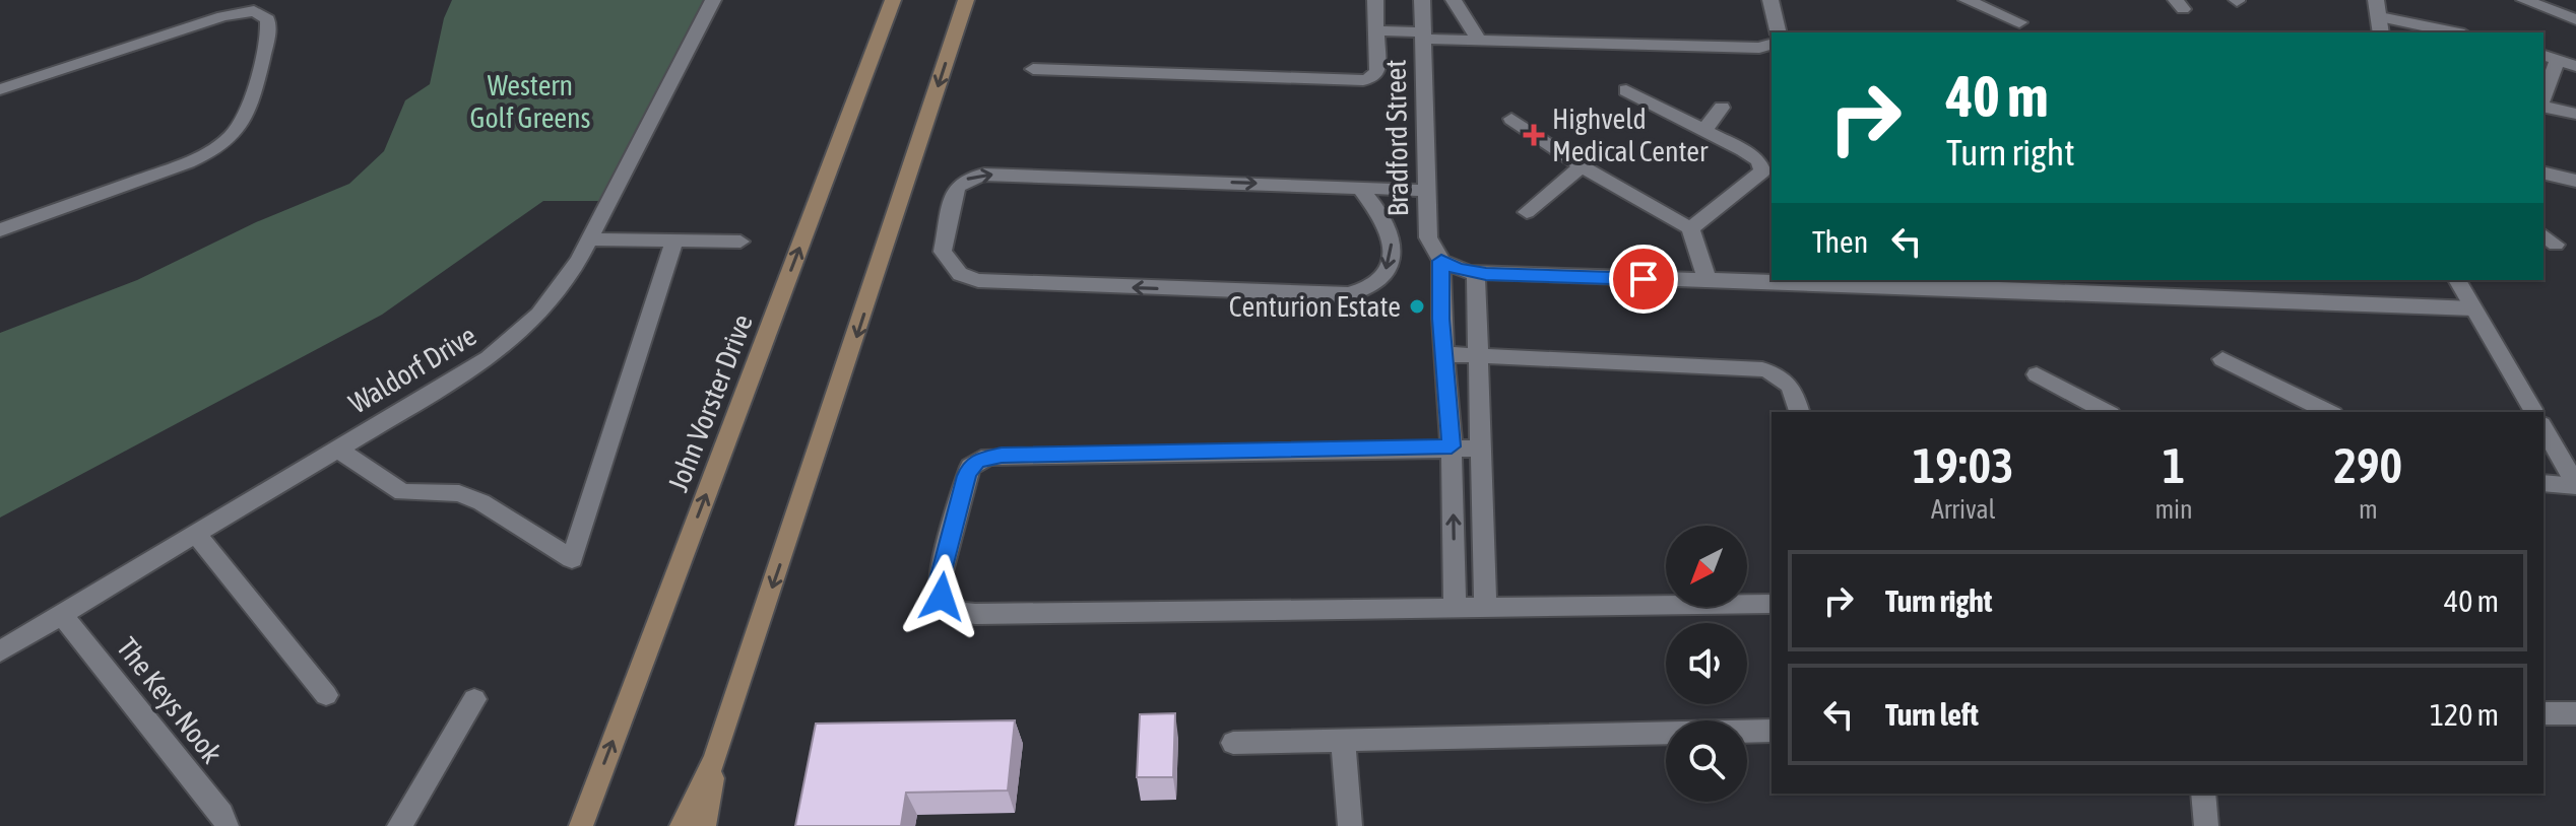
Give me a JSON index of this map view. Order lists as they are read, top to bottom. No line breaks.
{"streets":{"main road":["John Vorster Drive"],"street":["Bradford Street","Waldorf Drive","The Keys Nook"]},"crossings":[["Waldorf Drive","The Keys Nook"]],"parks":["Western Golf Greens"],"places":{"health":["Highveld Medical Center"],"other":["Centurion Estate"]},"north":"bottom left","page":{"turn":["40 m","Turn right"],"then":"Then","eta":["19:03","Arrival","1","min","290","m"],"list":[{"name":"Turn right","value":"40 m"},{"name":"Turn left","value":"120 m"}]}}
